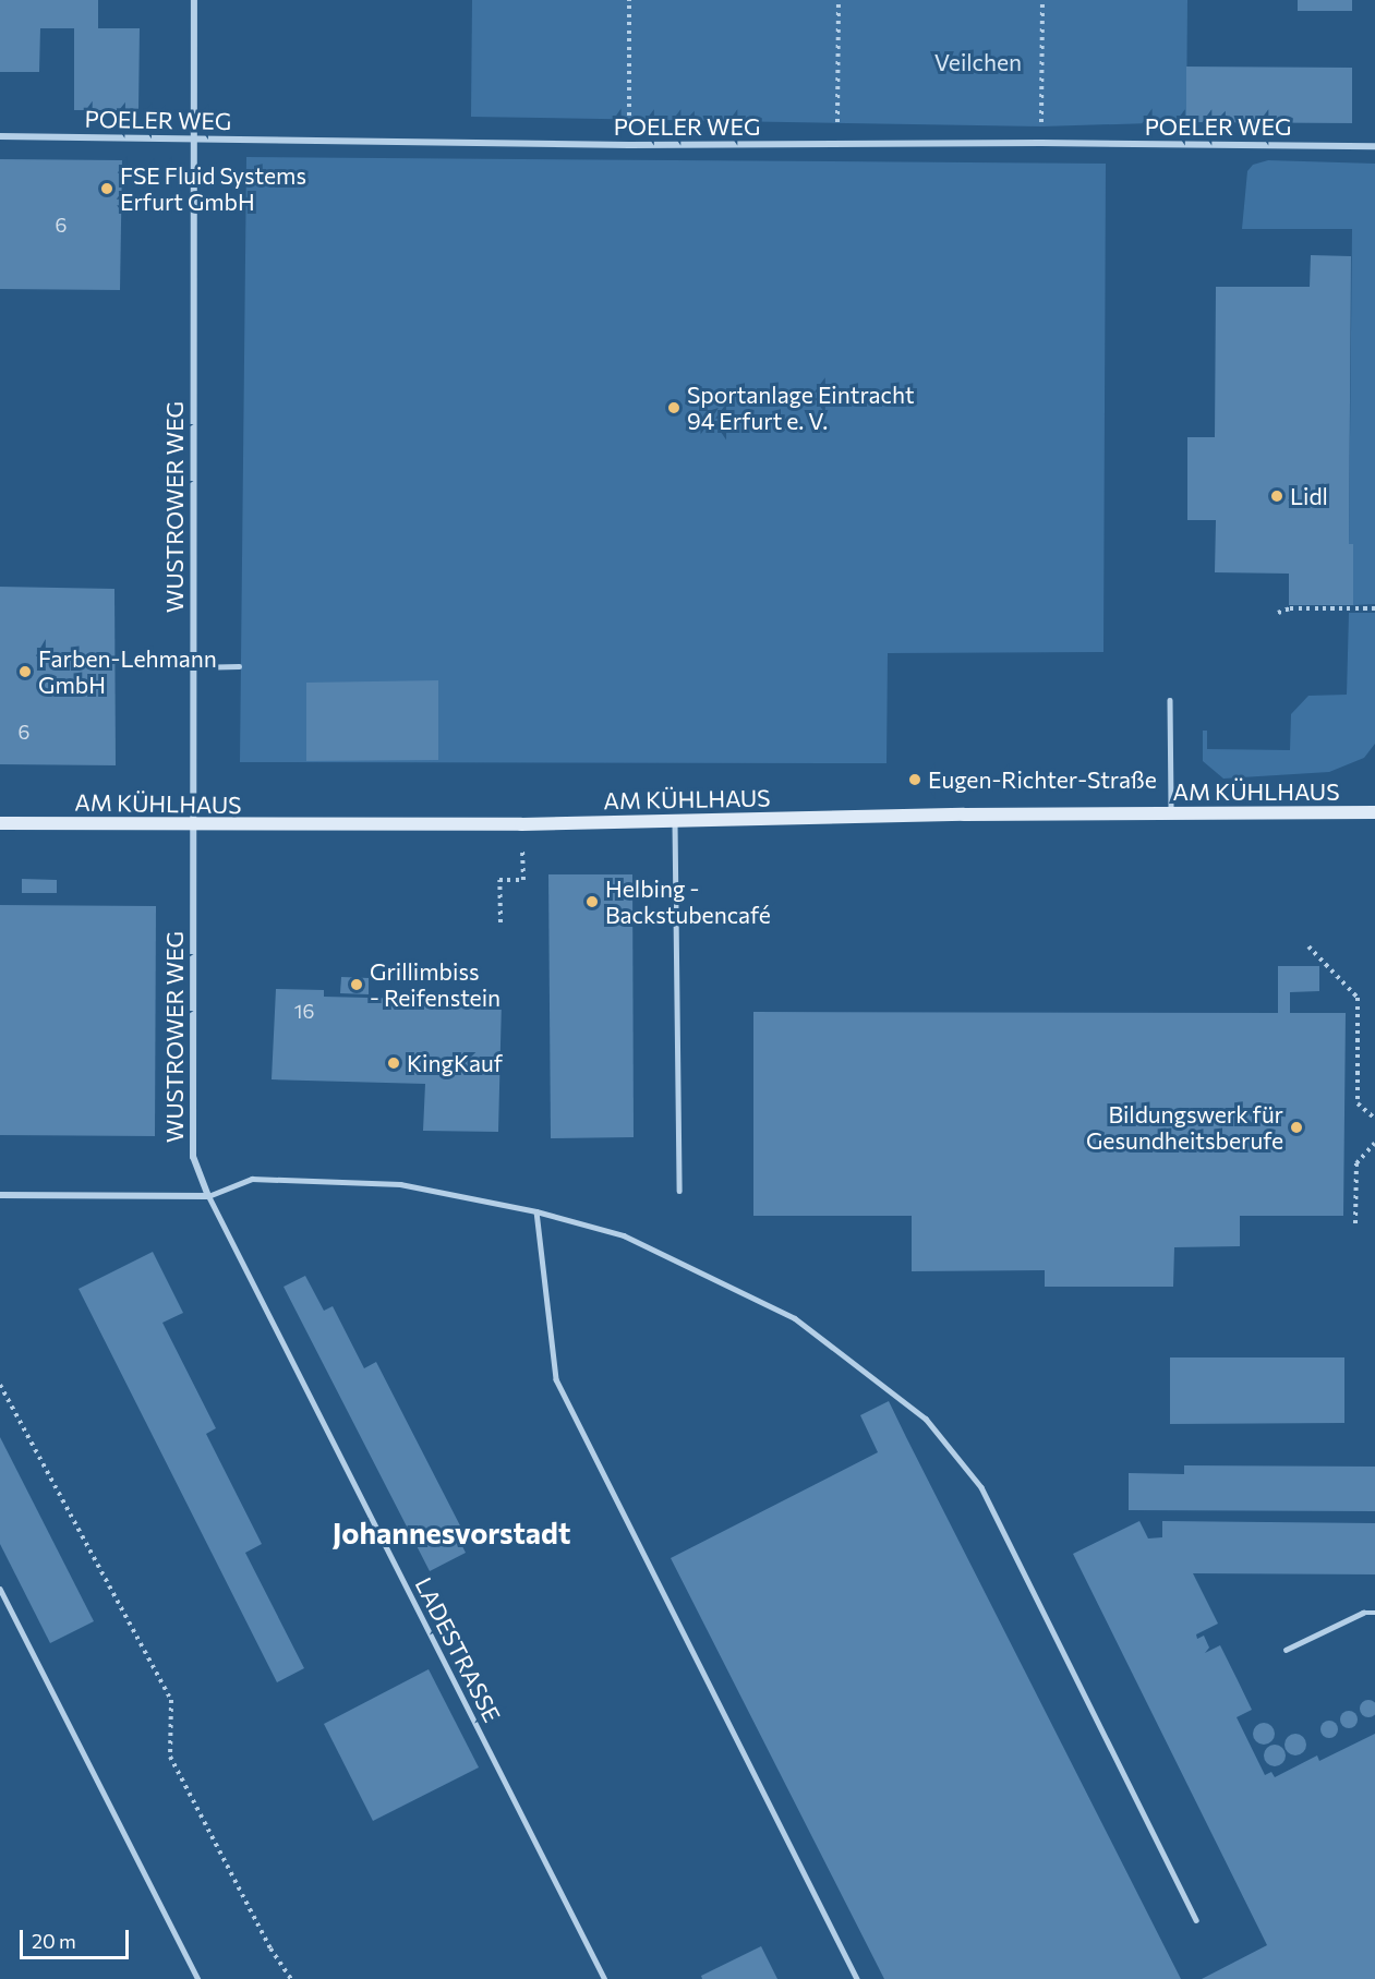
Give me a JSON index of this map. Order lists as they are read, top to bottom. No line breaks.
{"streets":{"street":["POELER WEG","WUSTROWER WEG","AM KÜHLHAUS"],"lane":["LADESTRASSE"]},"crossings":[["POELER WEG","WUSTROWER WEG"],["WUSTROWER WEG","AM KÜHLHAUS"],["WUSTROWER WEG","LADESTRASSE"]],"districts":["Johannesvorstadt"],"parks":["Veilchen"],"places":["FSE Fluid Systems Erfurt GmbH","Sportanlage Eintracht 94 Erfurt e. V.","Lidl","Farben-Lehmann GmbH","Eugen-Richter-Straße","Helbing - Backstubencafé","Grillimbiss - Reifenstein","KingKauf","Bildungswerk für Gesundheitsberufe"],"house_numbers":["6","6","16"],"scale_bar":"20 m"}
